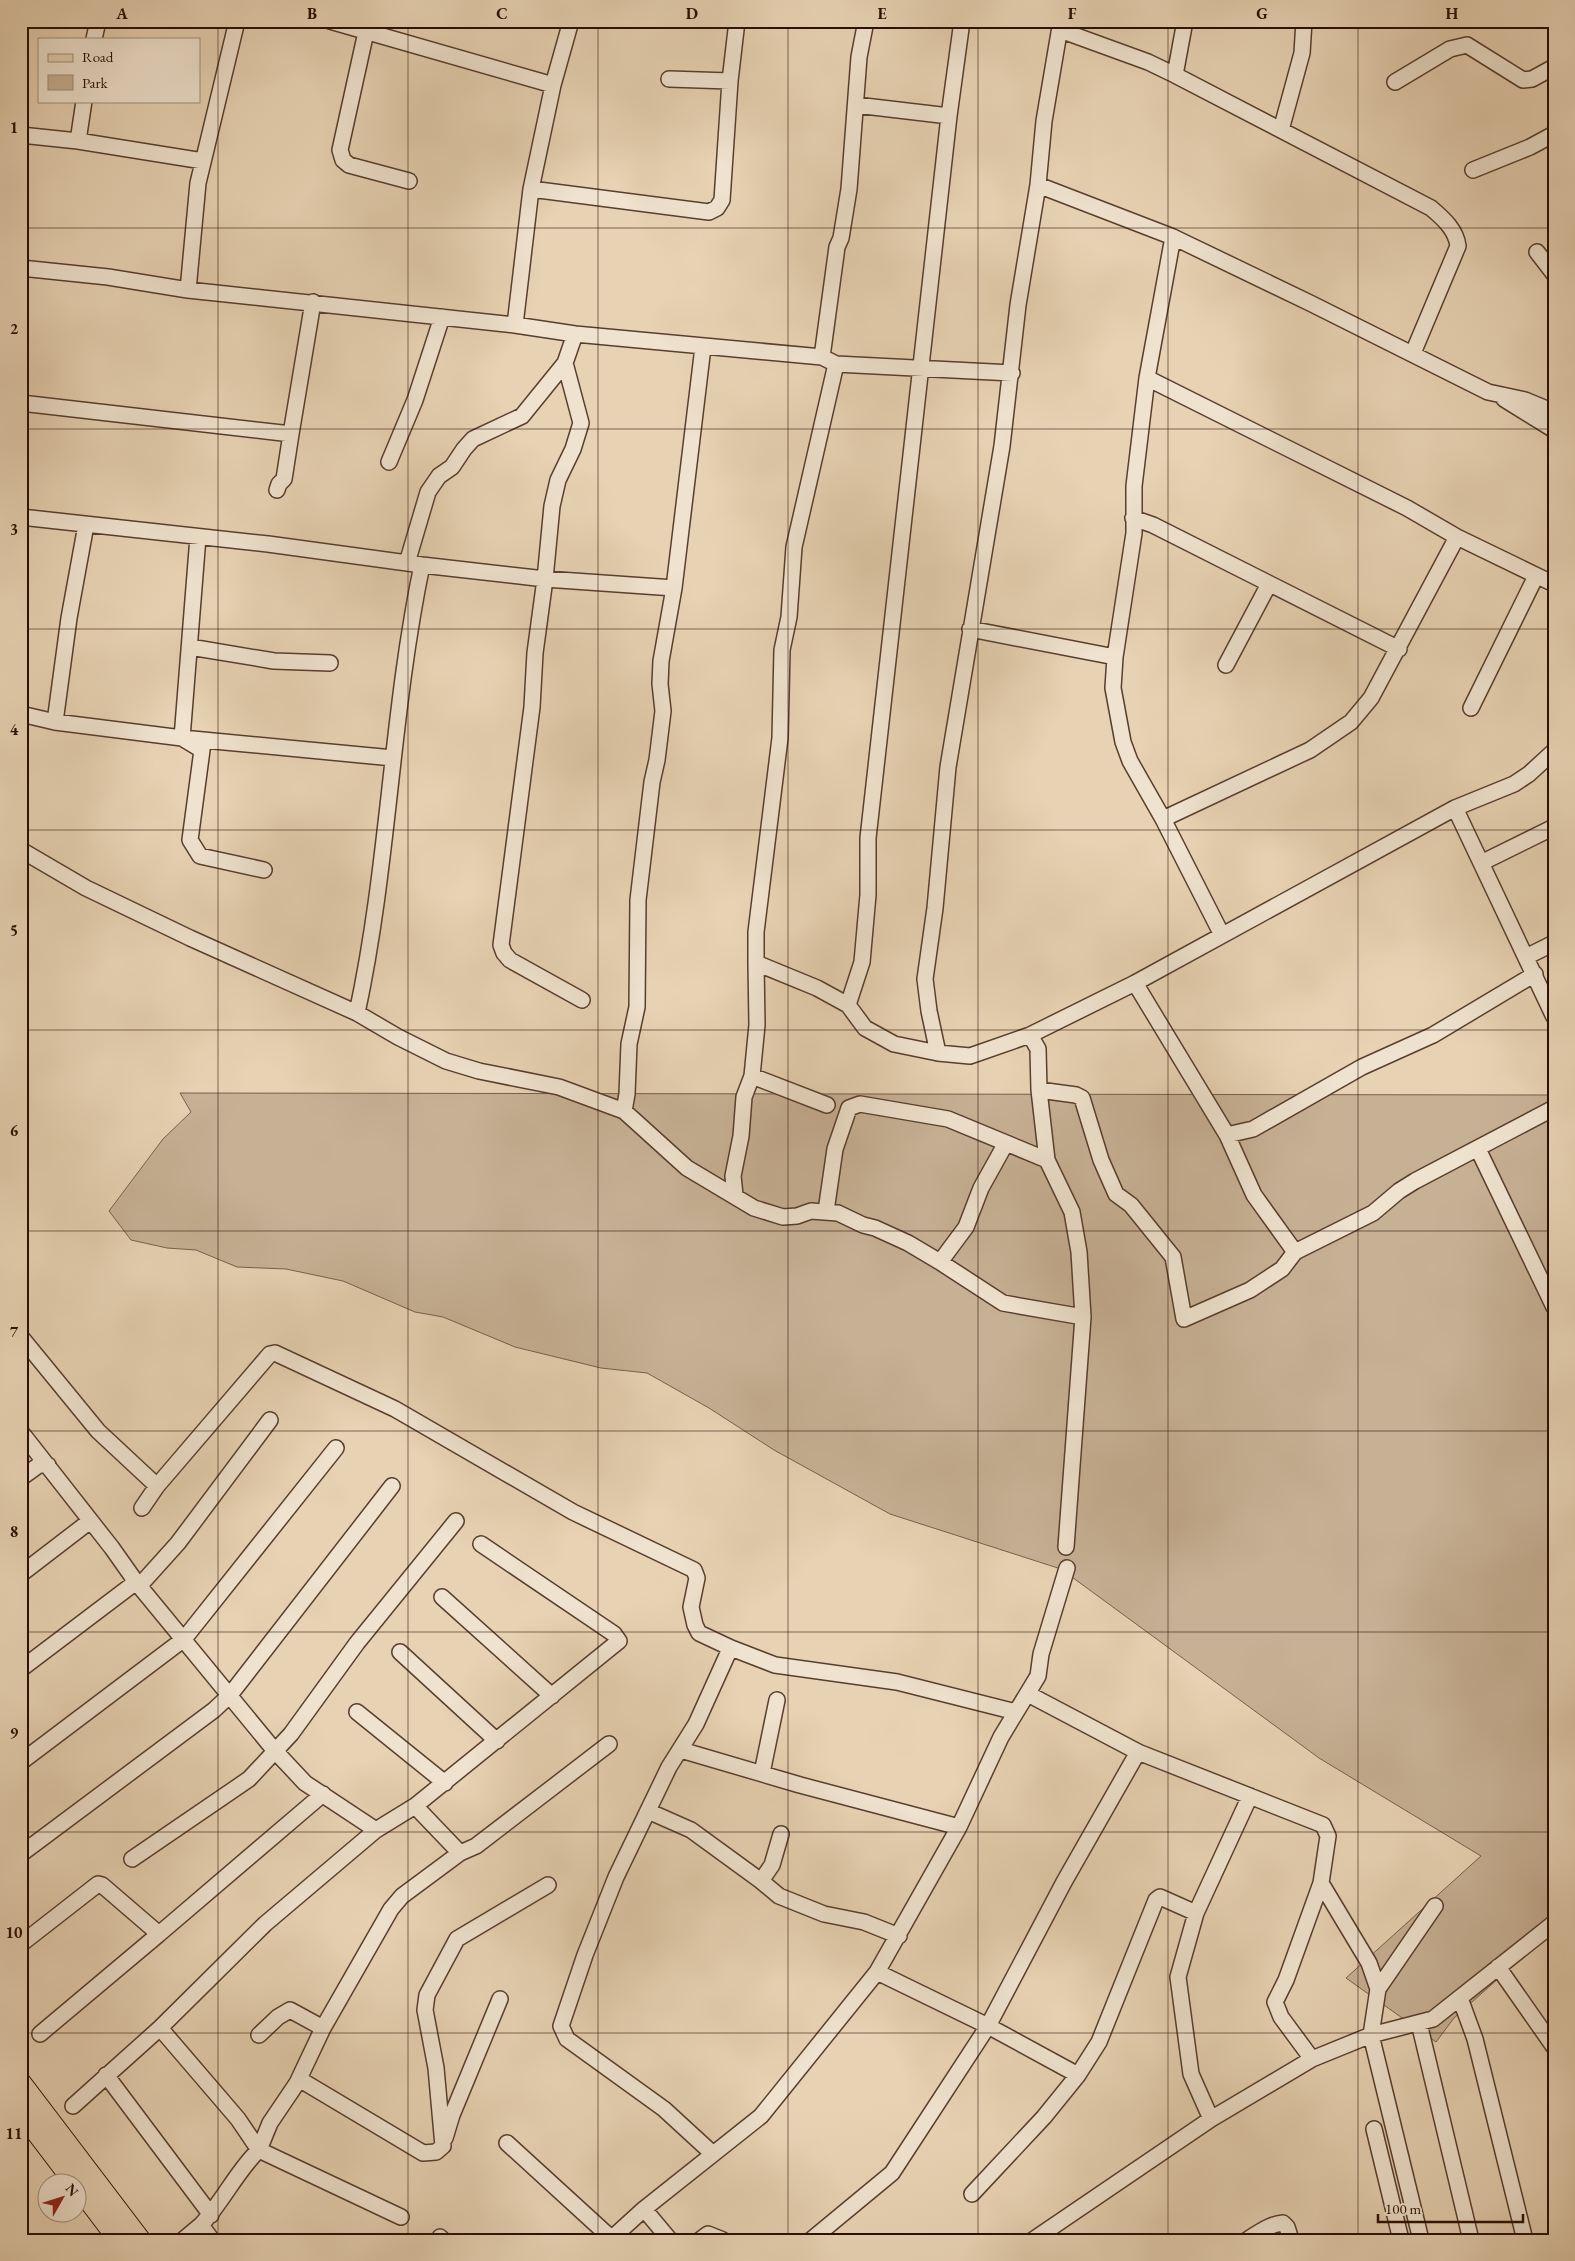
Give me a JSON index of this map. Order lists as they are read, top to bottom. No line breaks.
{"legend":["Road","Park"],"scale_bar":"100 m","north":"top right","grid":{"columns":["A","B","C","D","E","F","G","H"],"rows":["1","2","3","4","5","6","7","8","9","10","11"]}}
